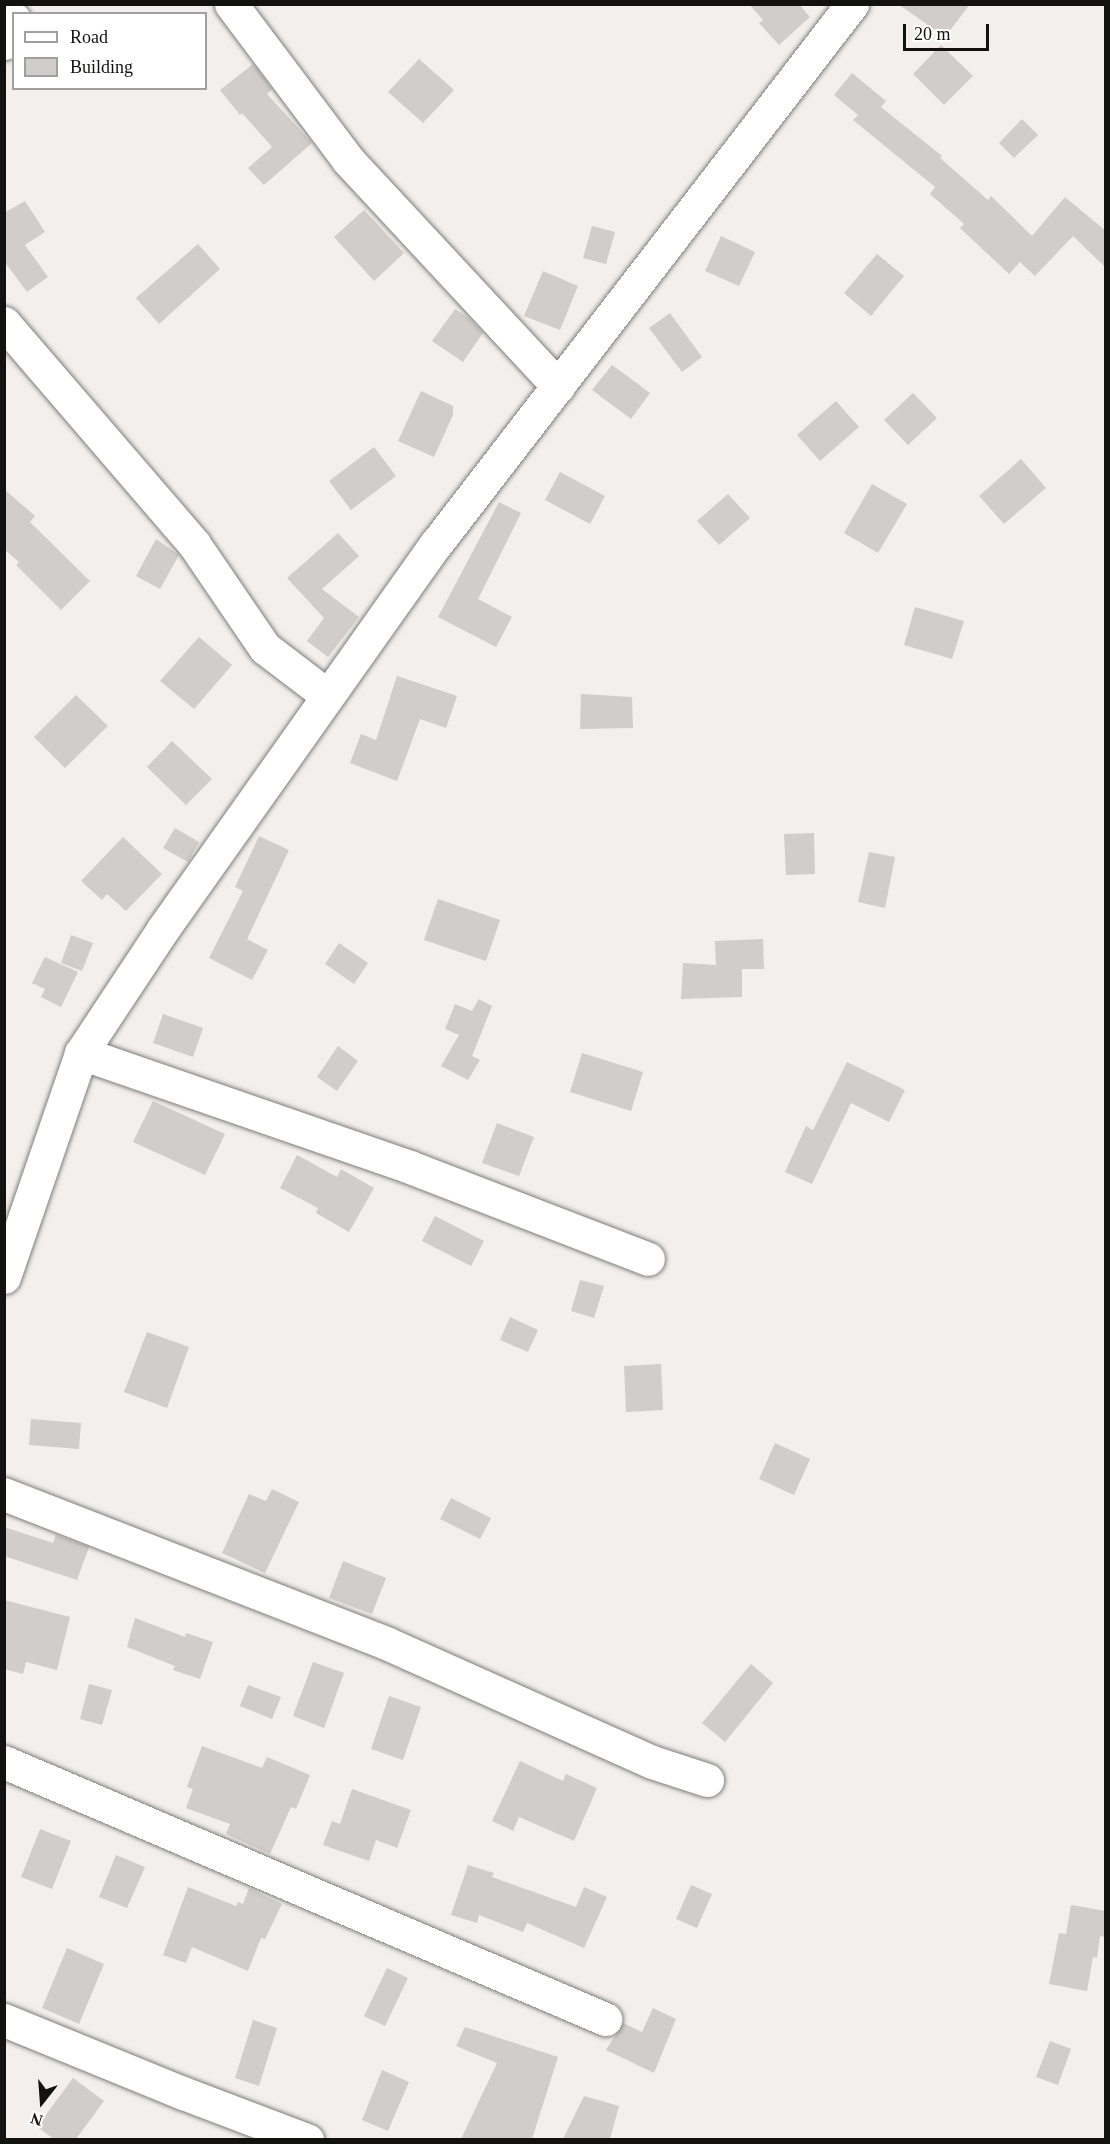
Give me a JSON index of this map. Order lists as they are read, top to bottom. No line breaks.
{"legend":["Road","Building"],"scale_bar":"20 m","north":"bottom"}
